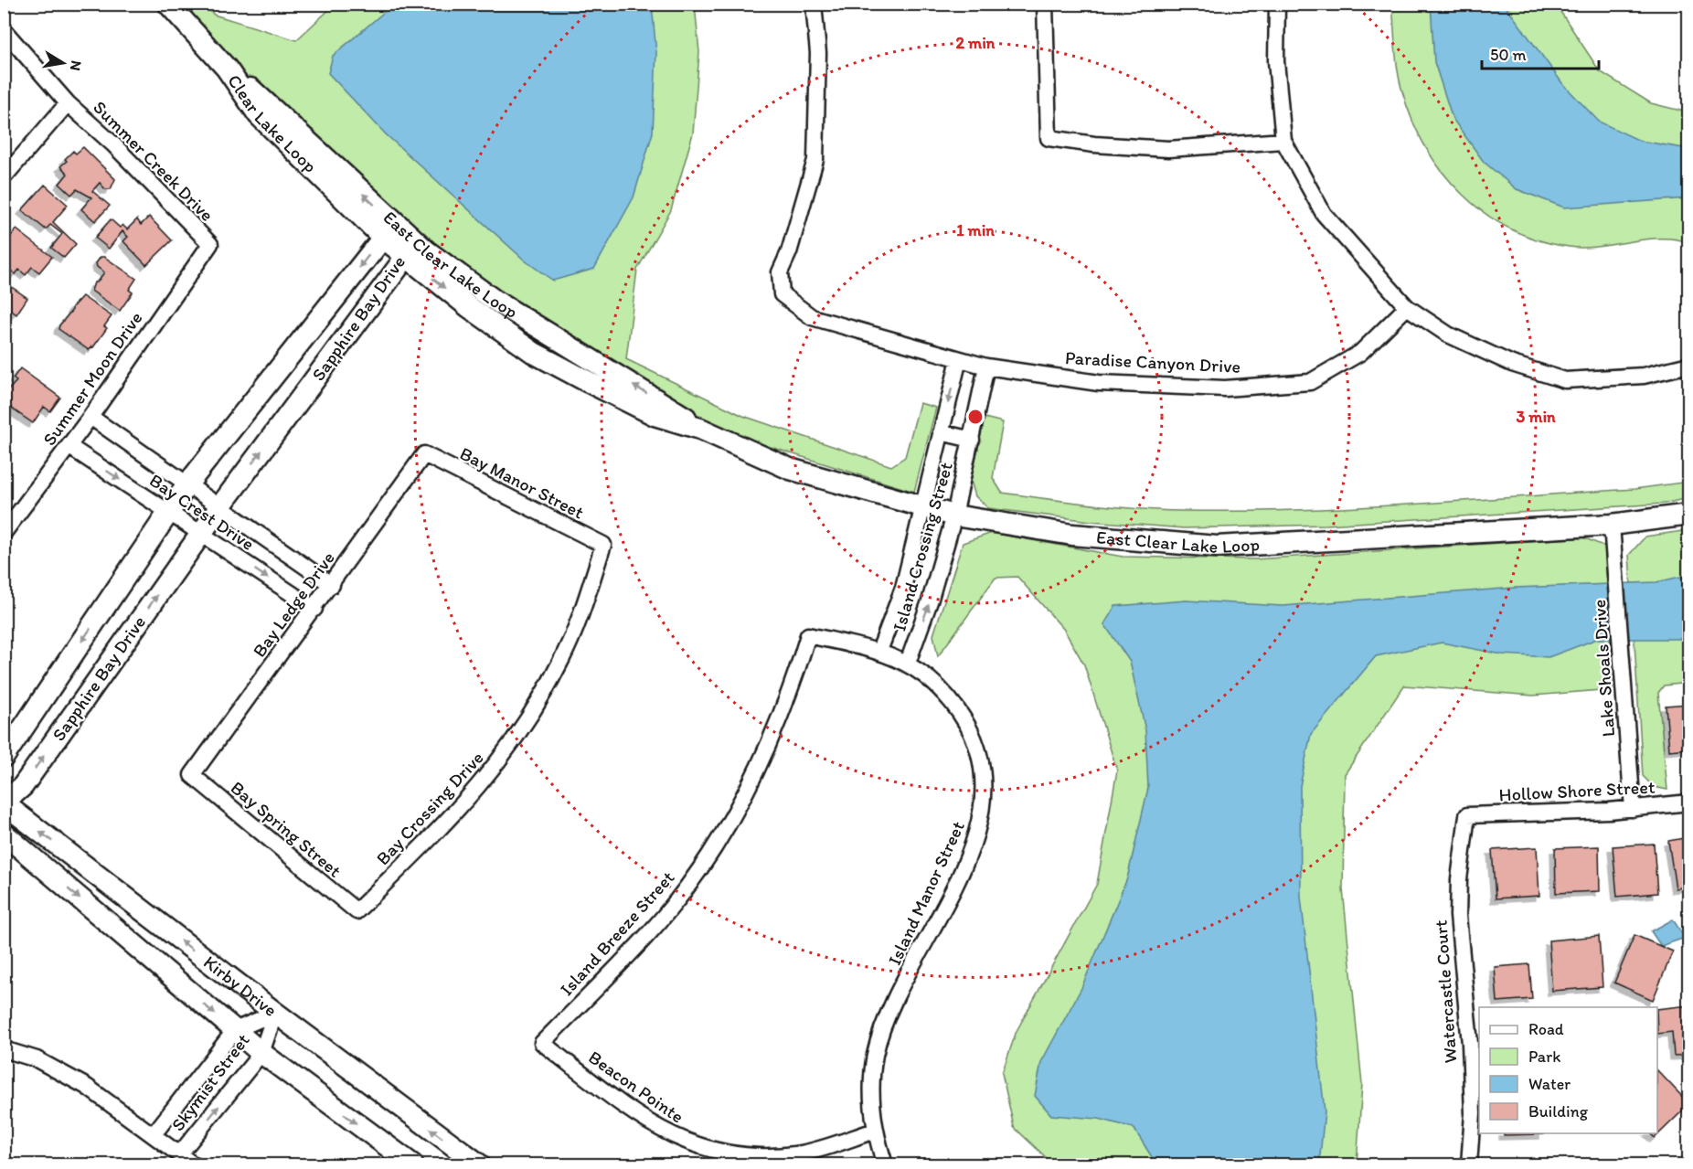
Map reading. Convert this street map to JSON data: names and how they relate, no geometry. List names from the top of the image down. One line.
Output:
{"streets":{"street":["Clear Lake Loop","Summer Creek Drive","East Clear Lake Loop","Sapphire Bay Drive","Paradise Canyon Drive","Summer Moon Drive","Bay Manor Street","Bay Crest Drive","Island Crossing Street","Bay Ledge Drive","Lake Shoals Drive","Hollow Shore Street","Bay Crossing Drive","Bay Spring Street","Island Manor Street","Island Breeze Street","Kirby Drive","Watercastle Court","Skymist Street","Beacon Pointe"]},"crossings":[["Clear Lake Loop","East Clear Lake Loop"],["Clear Lake Loop","Sapphire Bay Drive"],["Summer Creek Drive","Summer Moon Drive"],["East Clear Lake Loop","Sapphire Bay Drive"],["East Clear Lake Loop","Island Crossing Street"],["East Clear Lake Loop","Lake Shoals Drive"],["Sapphire Bay Drive","Bay Crest Drive"],["Sapphire Bay Drive","Kirby Drive"],["Paradise Canyon Drive","Island Crossing Street"],["Summer Moon Drive","Bay Crest Drive"],["Bay Manor Street","Bay Ledge Drive"],["Bay Manor Street","Bay Crossing Drive"],["Bay Crest Drive","Bay Ledge Drive"],["Island Crossing Street","Island Manor Street"],["Bay Ledge Drive","Bay Spring Street"],["Lake Shoals Drive","Hollow Shore Street"],["Hollow Shore Street","Watercastle Court"],["Bay Crossing Drive","Bay Spring Street"],["Island Manor Street","Island Breeze Street"],["Island Manor Street","Beacon Pointe"],["Island Breeze Street","Beacon Pointe"],["Kirby Drive","Skymist Street"]],"legend":["Road","Park","Water","Building"],"scale_bar":"50 m","north":"right","rings":["2 min","1 min","3 min"]}
